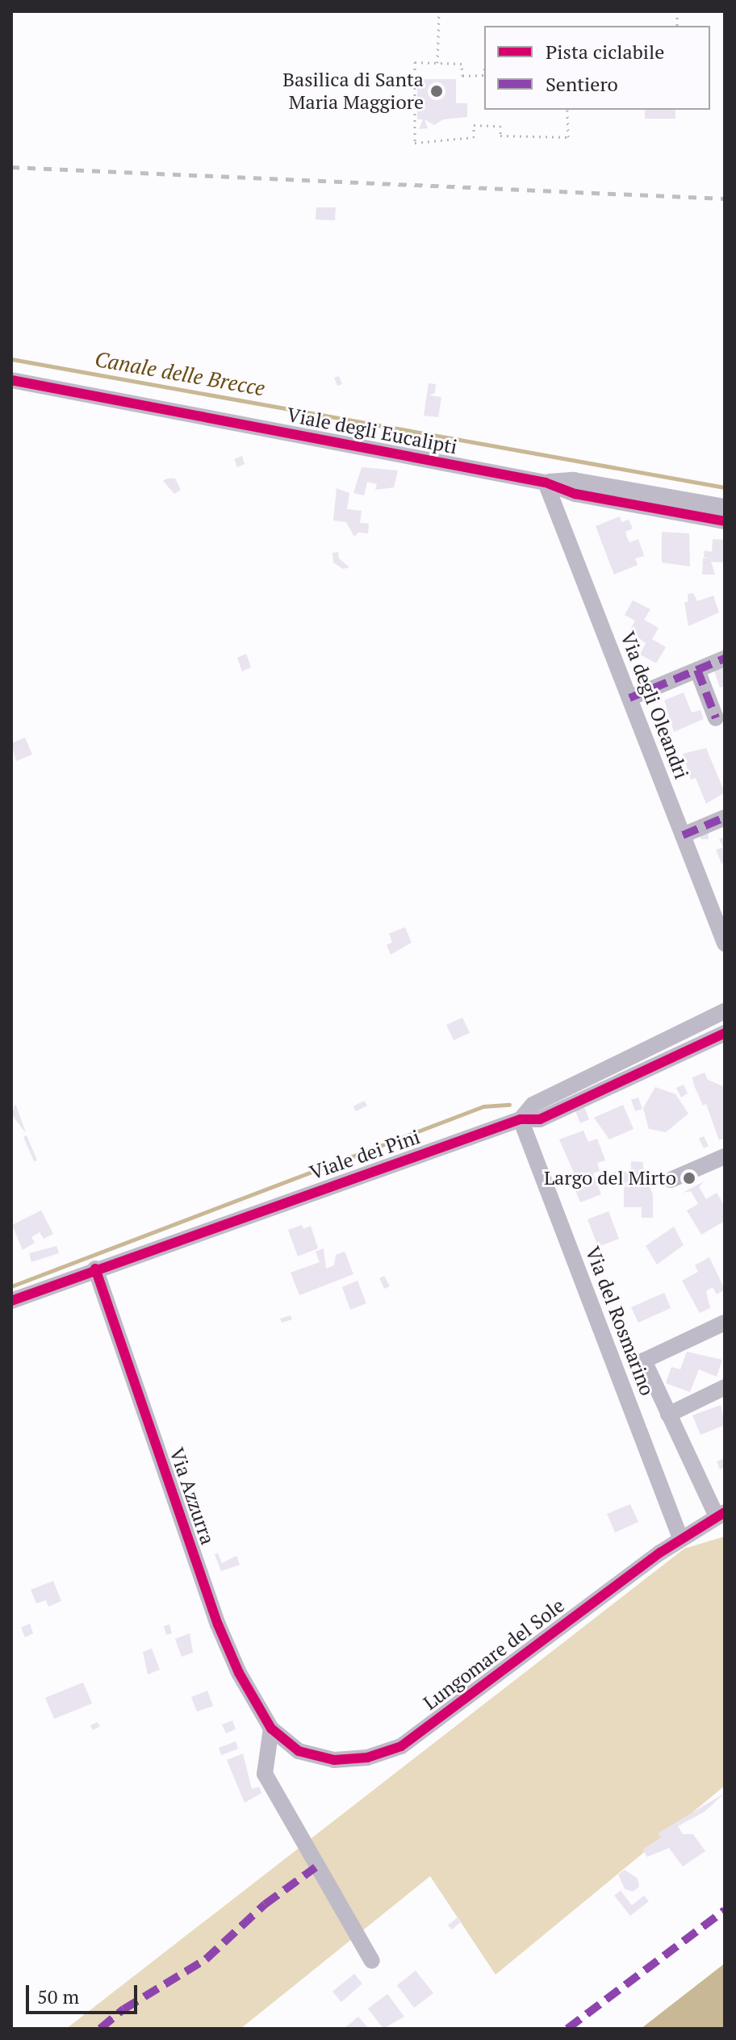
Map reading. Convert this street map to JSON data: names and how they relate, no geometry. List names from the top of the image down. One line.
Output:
{"streets":{"street":["Viale degli Eucalipti","Via degli Oleandri","Viale dei Pini","Via del Rosmarino","Via Azzurra","Lungomare del Sole"]},"crossings":[["Viale degli Eucalipti","Via degli Oleandri"],["Viale dei Pini","Via del Rosmarino"],["Viale dei Pini","Via Azzurra"],["Via del Rosmarino","Lungomare del Sole"],["Via Azzurra","Lungomare del Sole"]],"water":["Canale delle Brecce"],"places":["Basilica di Santa Maria Maggiore","Largo del Mirto"],"legend":["Pista ciclabile","Sentiero"],"scale_bar":"50 m"}
